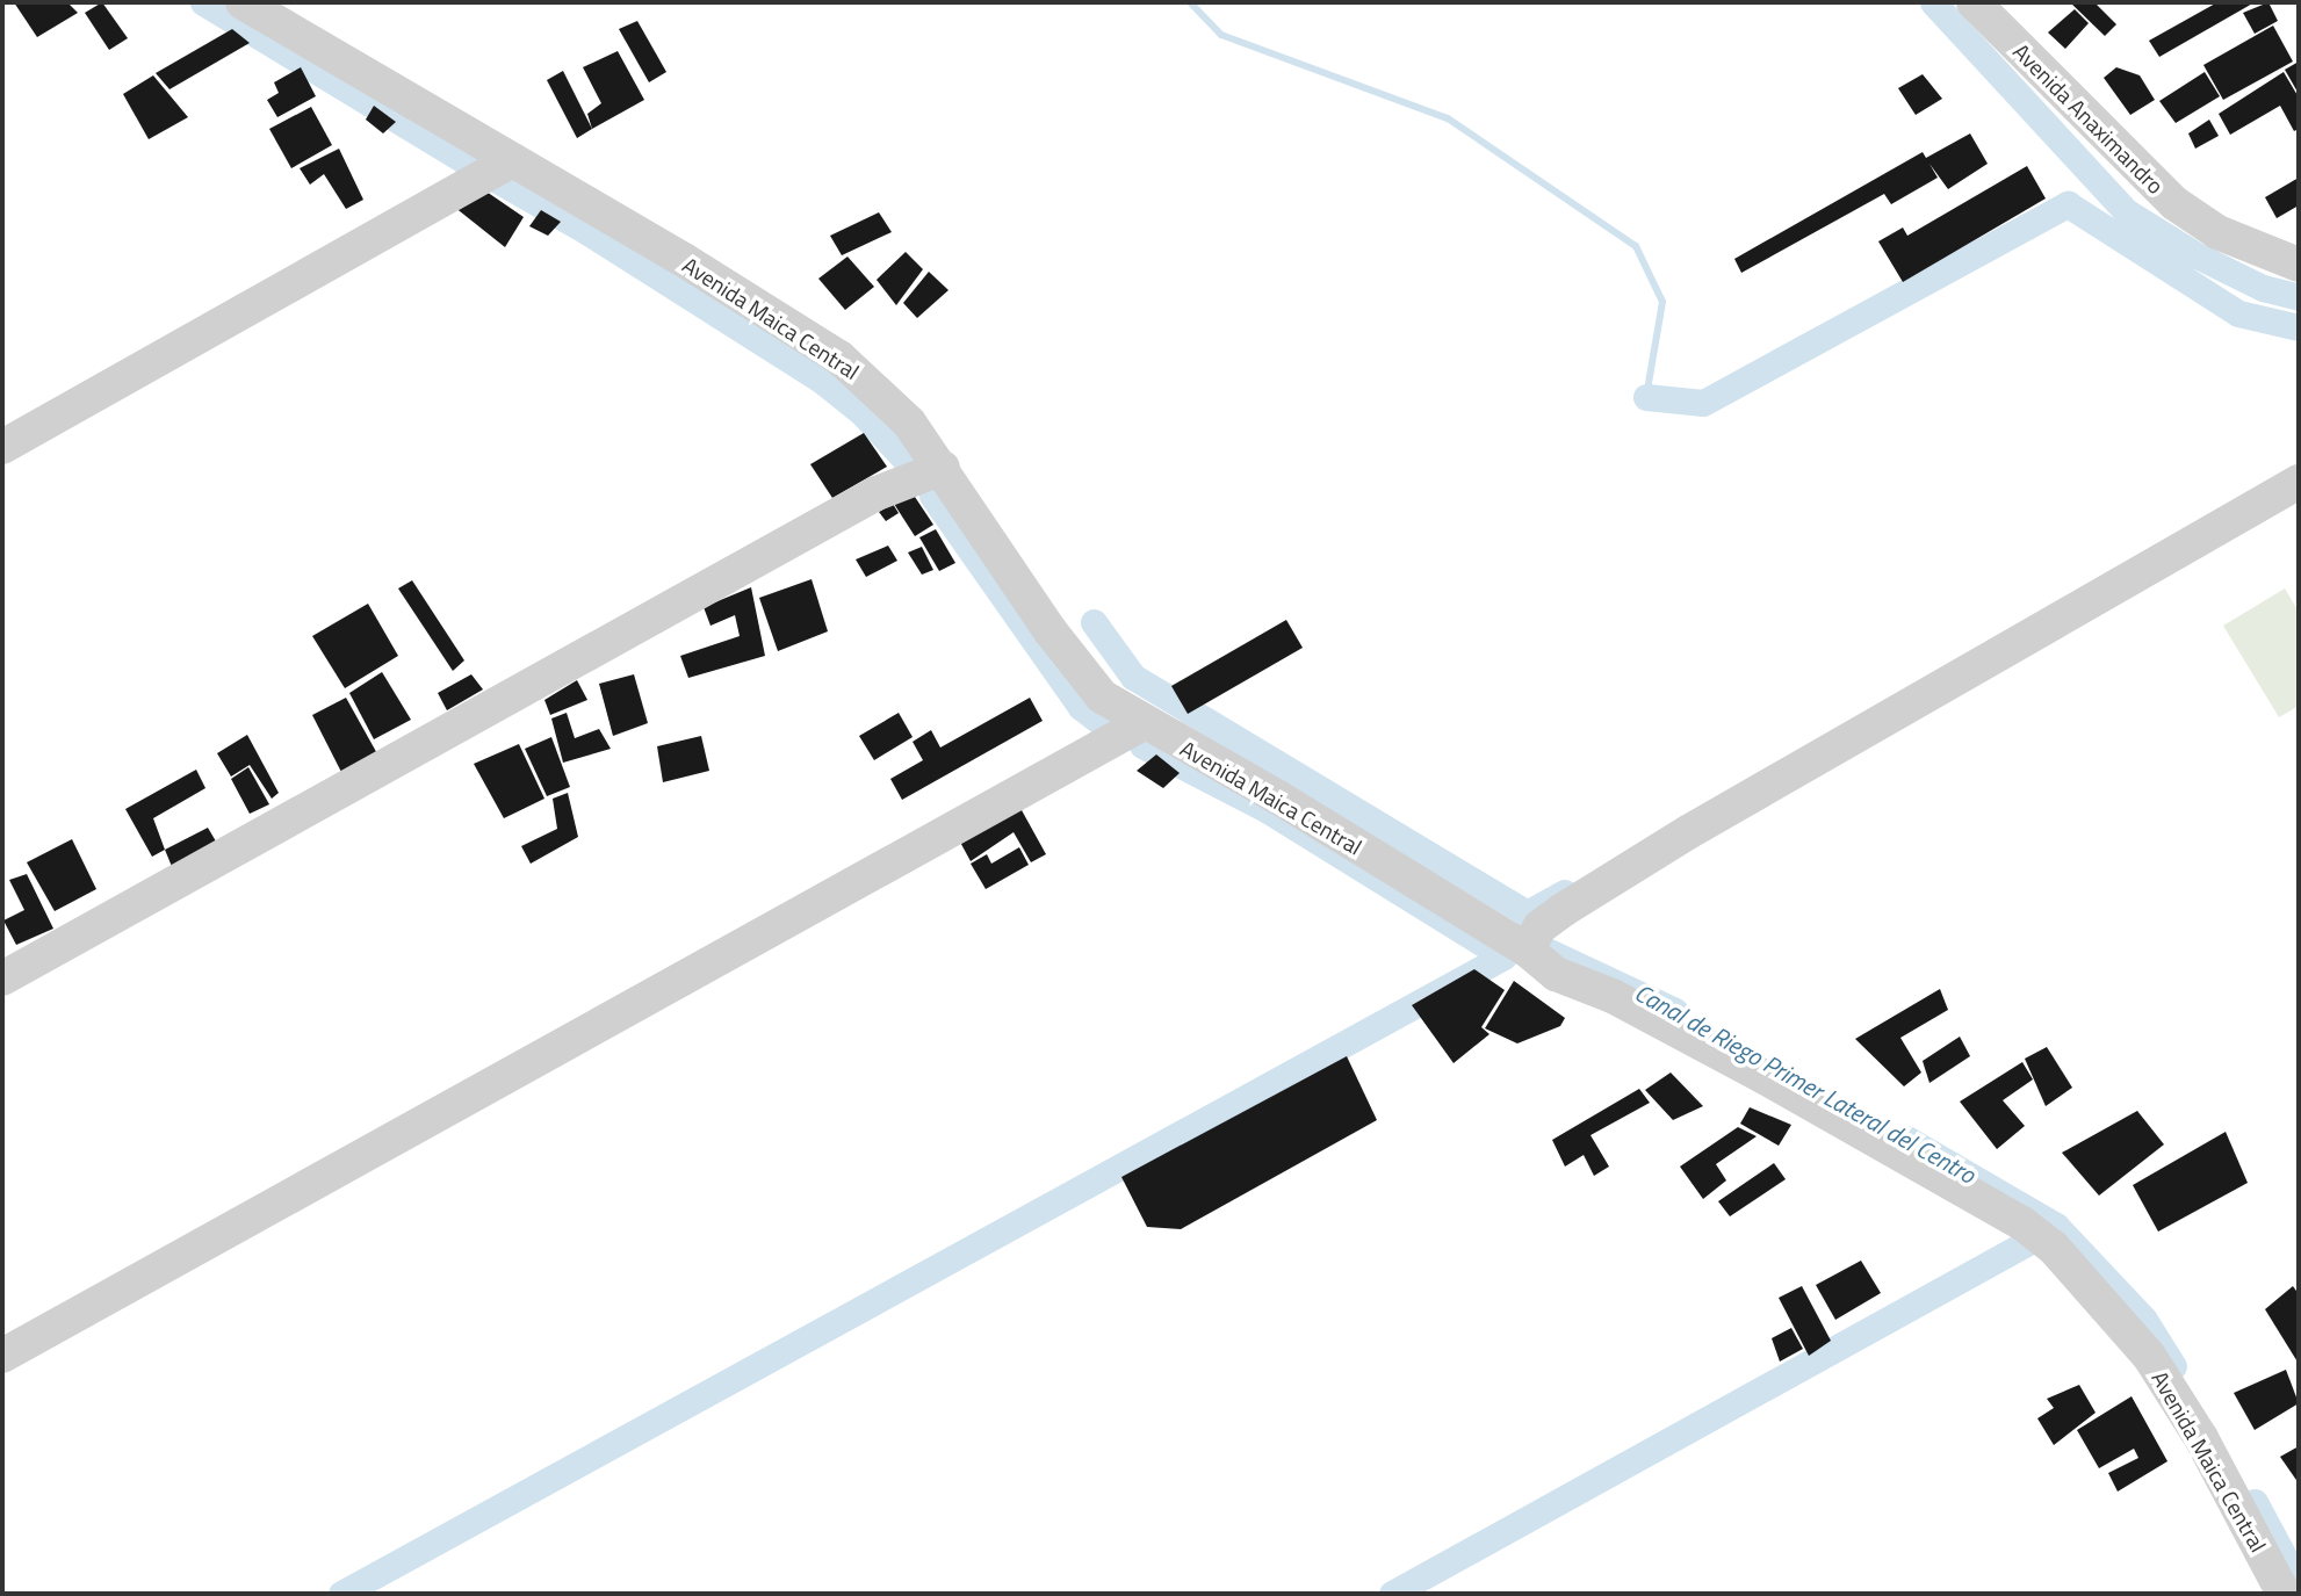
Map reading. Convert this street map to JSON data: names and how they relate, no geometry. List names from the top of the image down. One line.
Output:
{"streets":{"street":["Avenida Anaximandro","Avenida Maica Central"]},"water":["Canal de Riego Primer Lateral del Centro"]}
